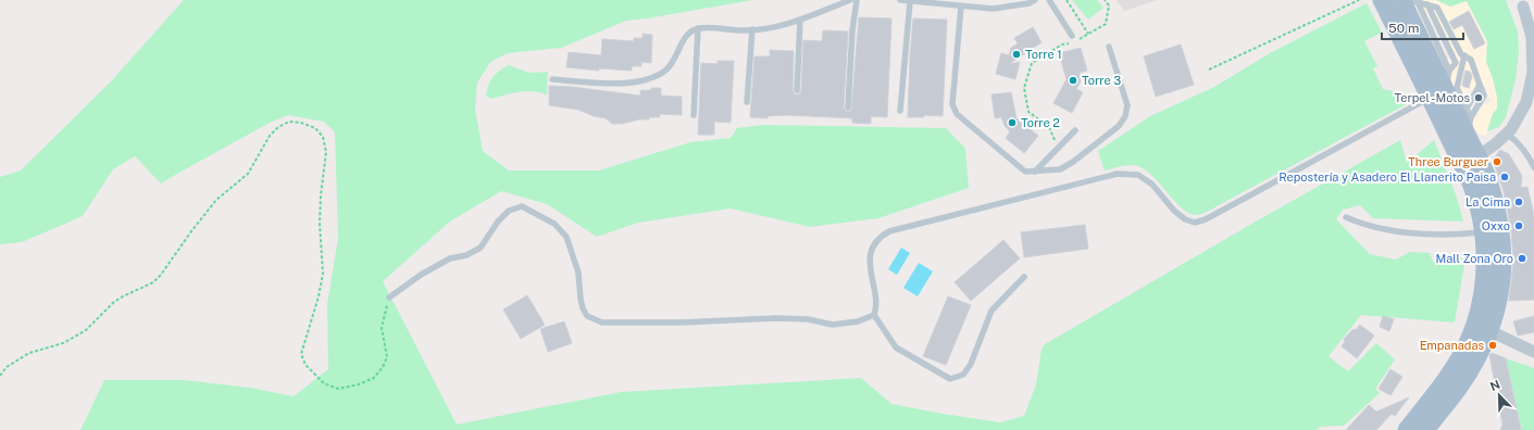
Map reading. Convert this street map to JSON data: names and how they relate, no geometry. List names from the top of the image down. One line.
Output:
{"places":["Torre 1","Torre 3","Terpel -Motos","Torre 2","Three Burguer","Repostería y Asadero El Llanerito Paisa","La Cima","Oxxo","Mall Zona Oro","Empanadas"],"scale_bar":"50 m","north":"top left"}
